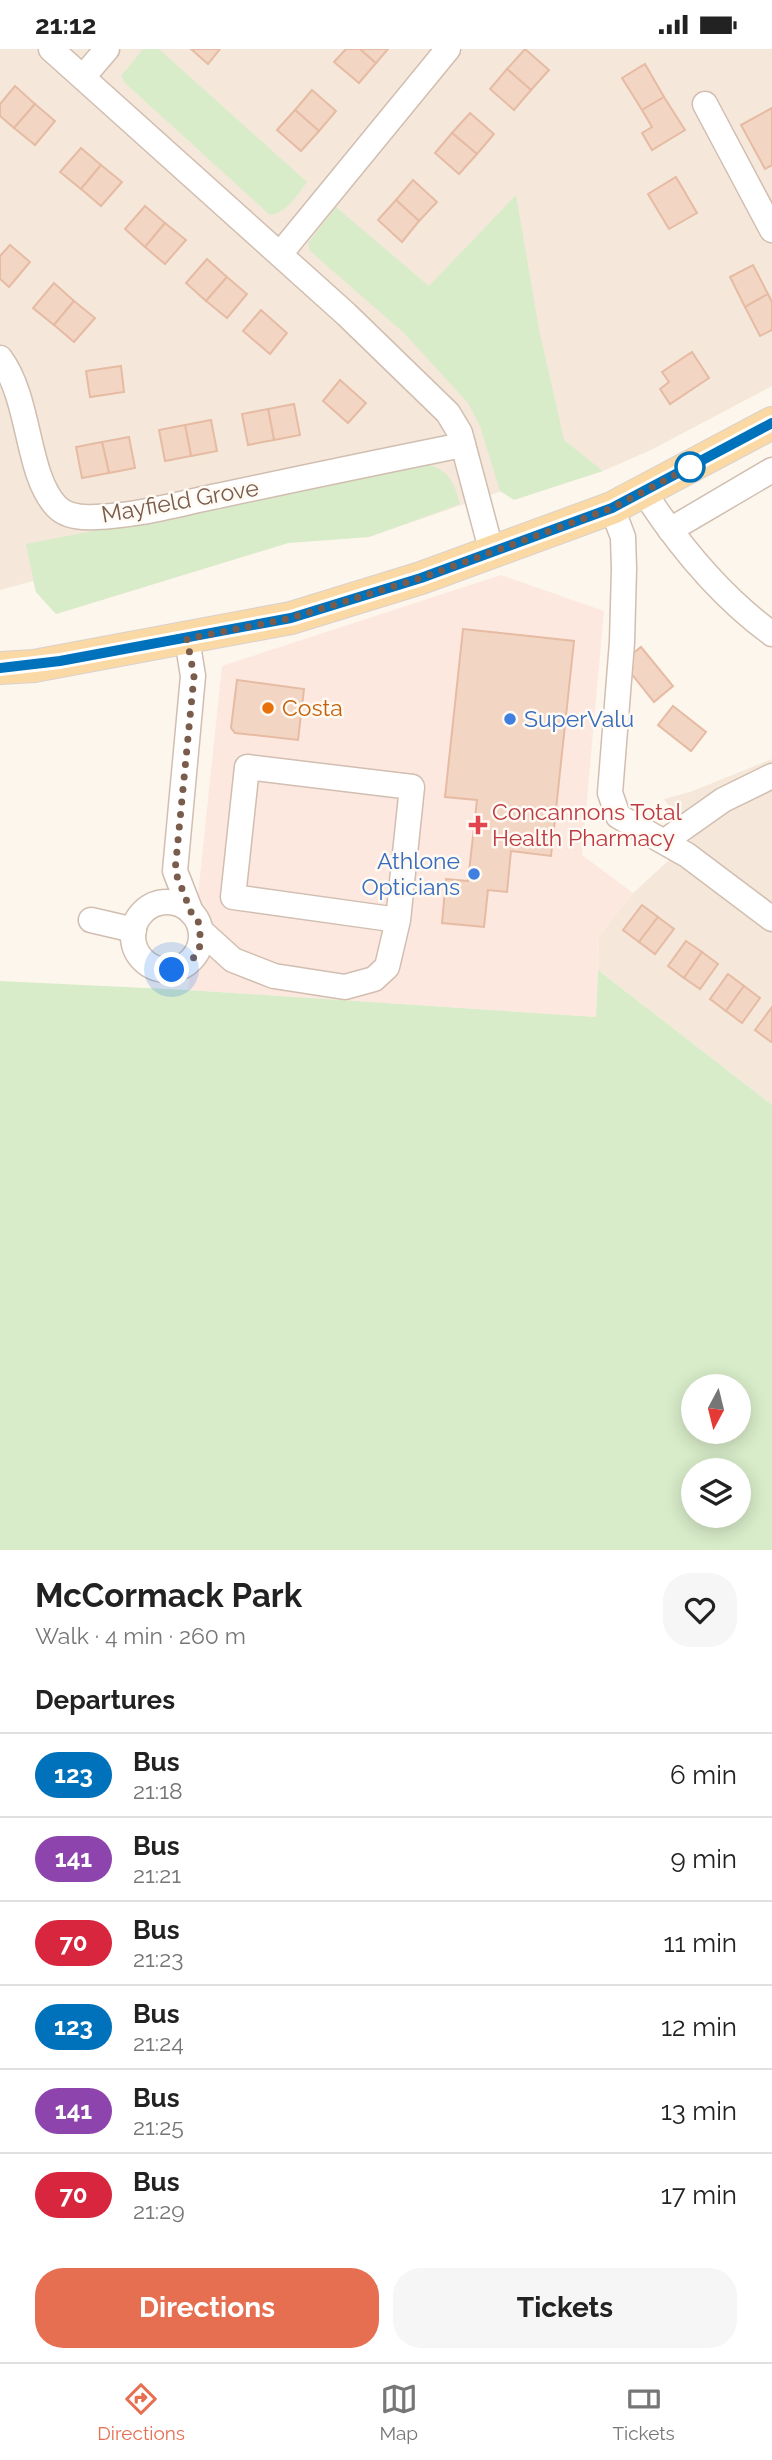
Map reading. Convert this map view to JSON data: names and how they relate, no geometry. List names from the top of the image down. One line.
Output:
{"streets":{"street":["Mayfield Grove"]},"places":{"other":["Costa","SuperValu","Athlone Opticians"],"health":["Concannons Total Health Pharmacy"]},"lines":["bus line 123"],"north":"bottom","page":{"status":"21:12","heading":[["McCormack Park","Walk · 4 min · 260 m"],"Departures"],"list":[{"mark":"123","name":"Bus","note":"21:18","value":"6 min"},{"mark":"141","name":"Bus","note":"21:21","value":"9 min"},{"mark":"70","name":"Bus","note":"21:23","value":"11 min"},{"mark":"123","name":"Bus","note":"21:24","value":"12 min"},{"mark":"141","name":"Bus","note":"21:25","value":"13 min"},{"mark":"70","name":"Bus","note":"21:29","value":"17 min"}],"buttons":["Directions","Tickets"],"tabs":["Directions","Map","Tickets"]}}
